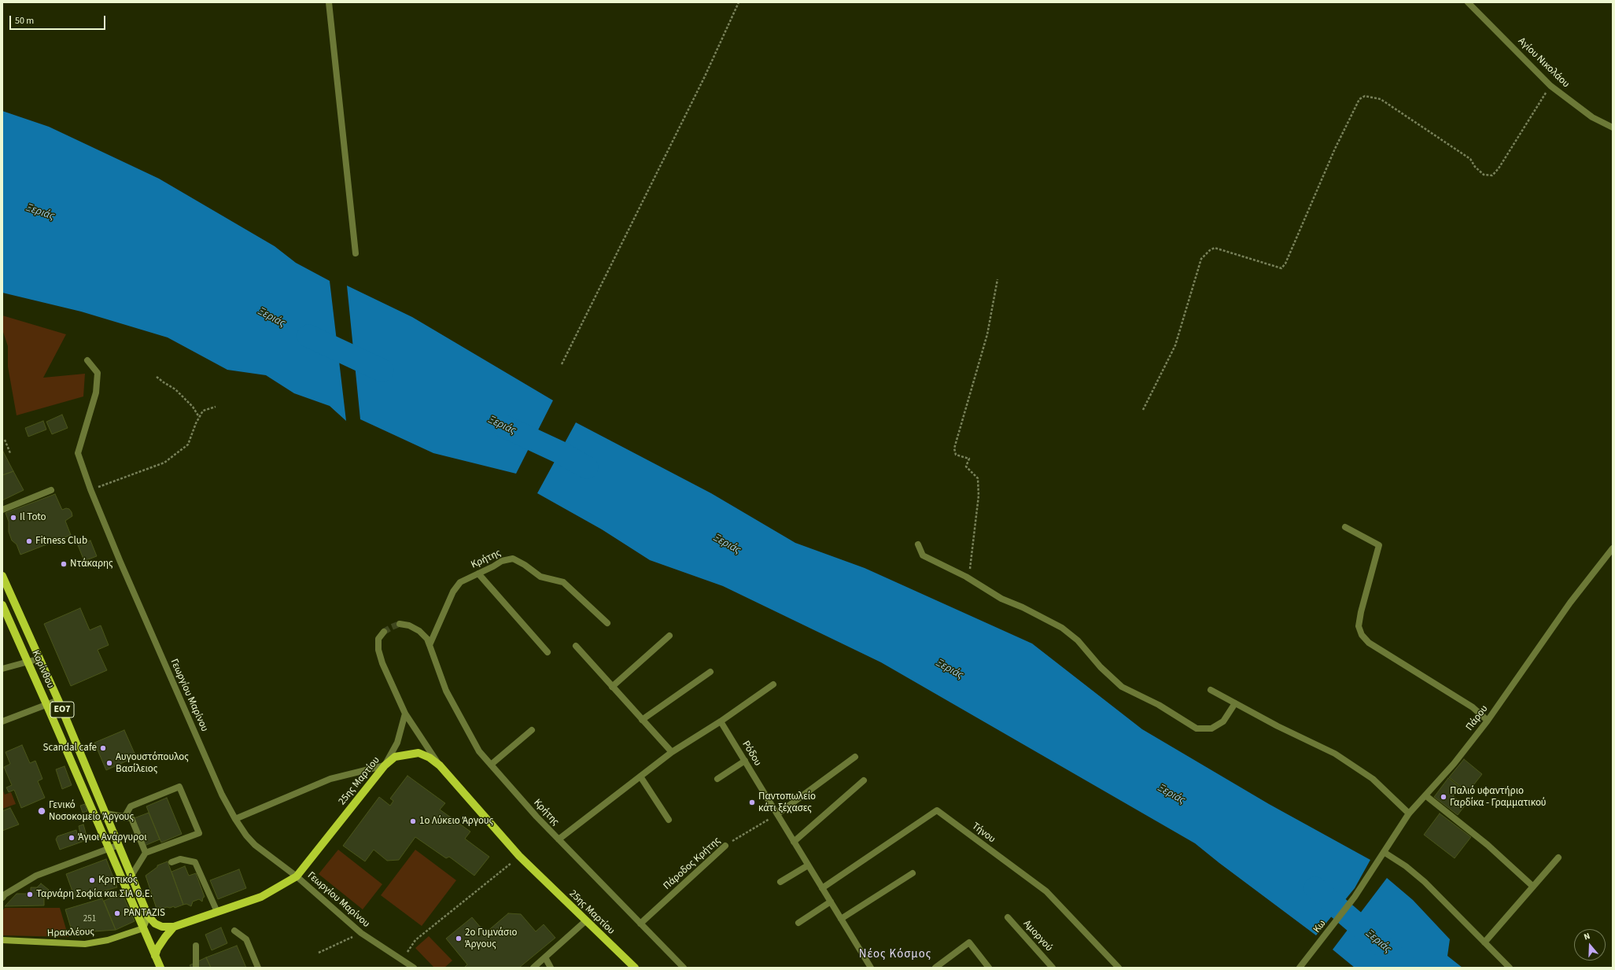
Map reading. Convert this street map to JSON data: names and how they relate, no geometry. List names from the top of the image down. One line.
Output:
{"streets":{"main road":["Κορίνθου","ΕΟ7","25ης Μαρτίου","Ηρακλέους"],"street":["Αγίου Νικολάου","Κρήτης","Γεωργίου Μαρίνου","Πάρου","Ρόδου","Τήνου","Πάροδος Κρήτης","Κω","Αμοργού"]},"crossings":[["Κρήτης","Πάροδος Κρήτης"],["Κορίνθου","25ης Μαρτίου"],["Κορίνθου","Ηρακλέους"],["Γεωργίου Μαρίνου","25ης Μαρτίου"],["Πάρου","Κω"],["Ρόδου","Τήνου"],["Ρόδου","Πάροδος Κρήτης"]],"districts":["Νέος Κόσμος"],"water":["Ξεριάς"],"places":["Il Toto","Fitness Club","Ντάκαρης","Scandal cafe","Αυγουστόπουλος Βασίλειος","Παλιό υφαντήριο Γαρδίκα - Γραμματικού","Παντοπωλείο κάτι ξέχασες","Γενικό Νοσοκομείο Άργους","1ο Λύκειο Άργους","Άγιοι Ανάργυροι","Κρητικός","Ταρνάρη Σοφία και ΣΙΑ Ο.Ε.","PANTAZIS","2ο Γυμνάσιο Άργους"],"house_numbers":["251"],"scale_bar":"50 m","north":"top"}
